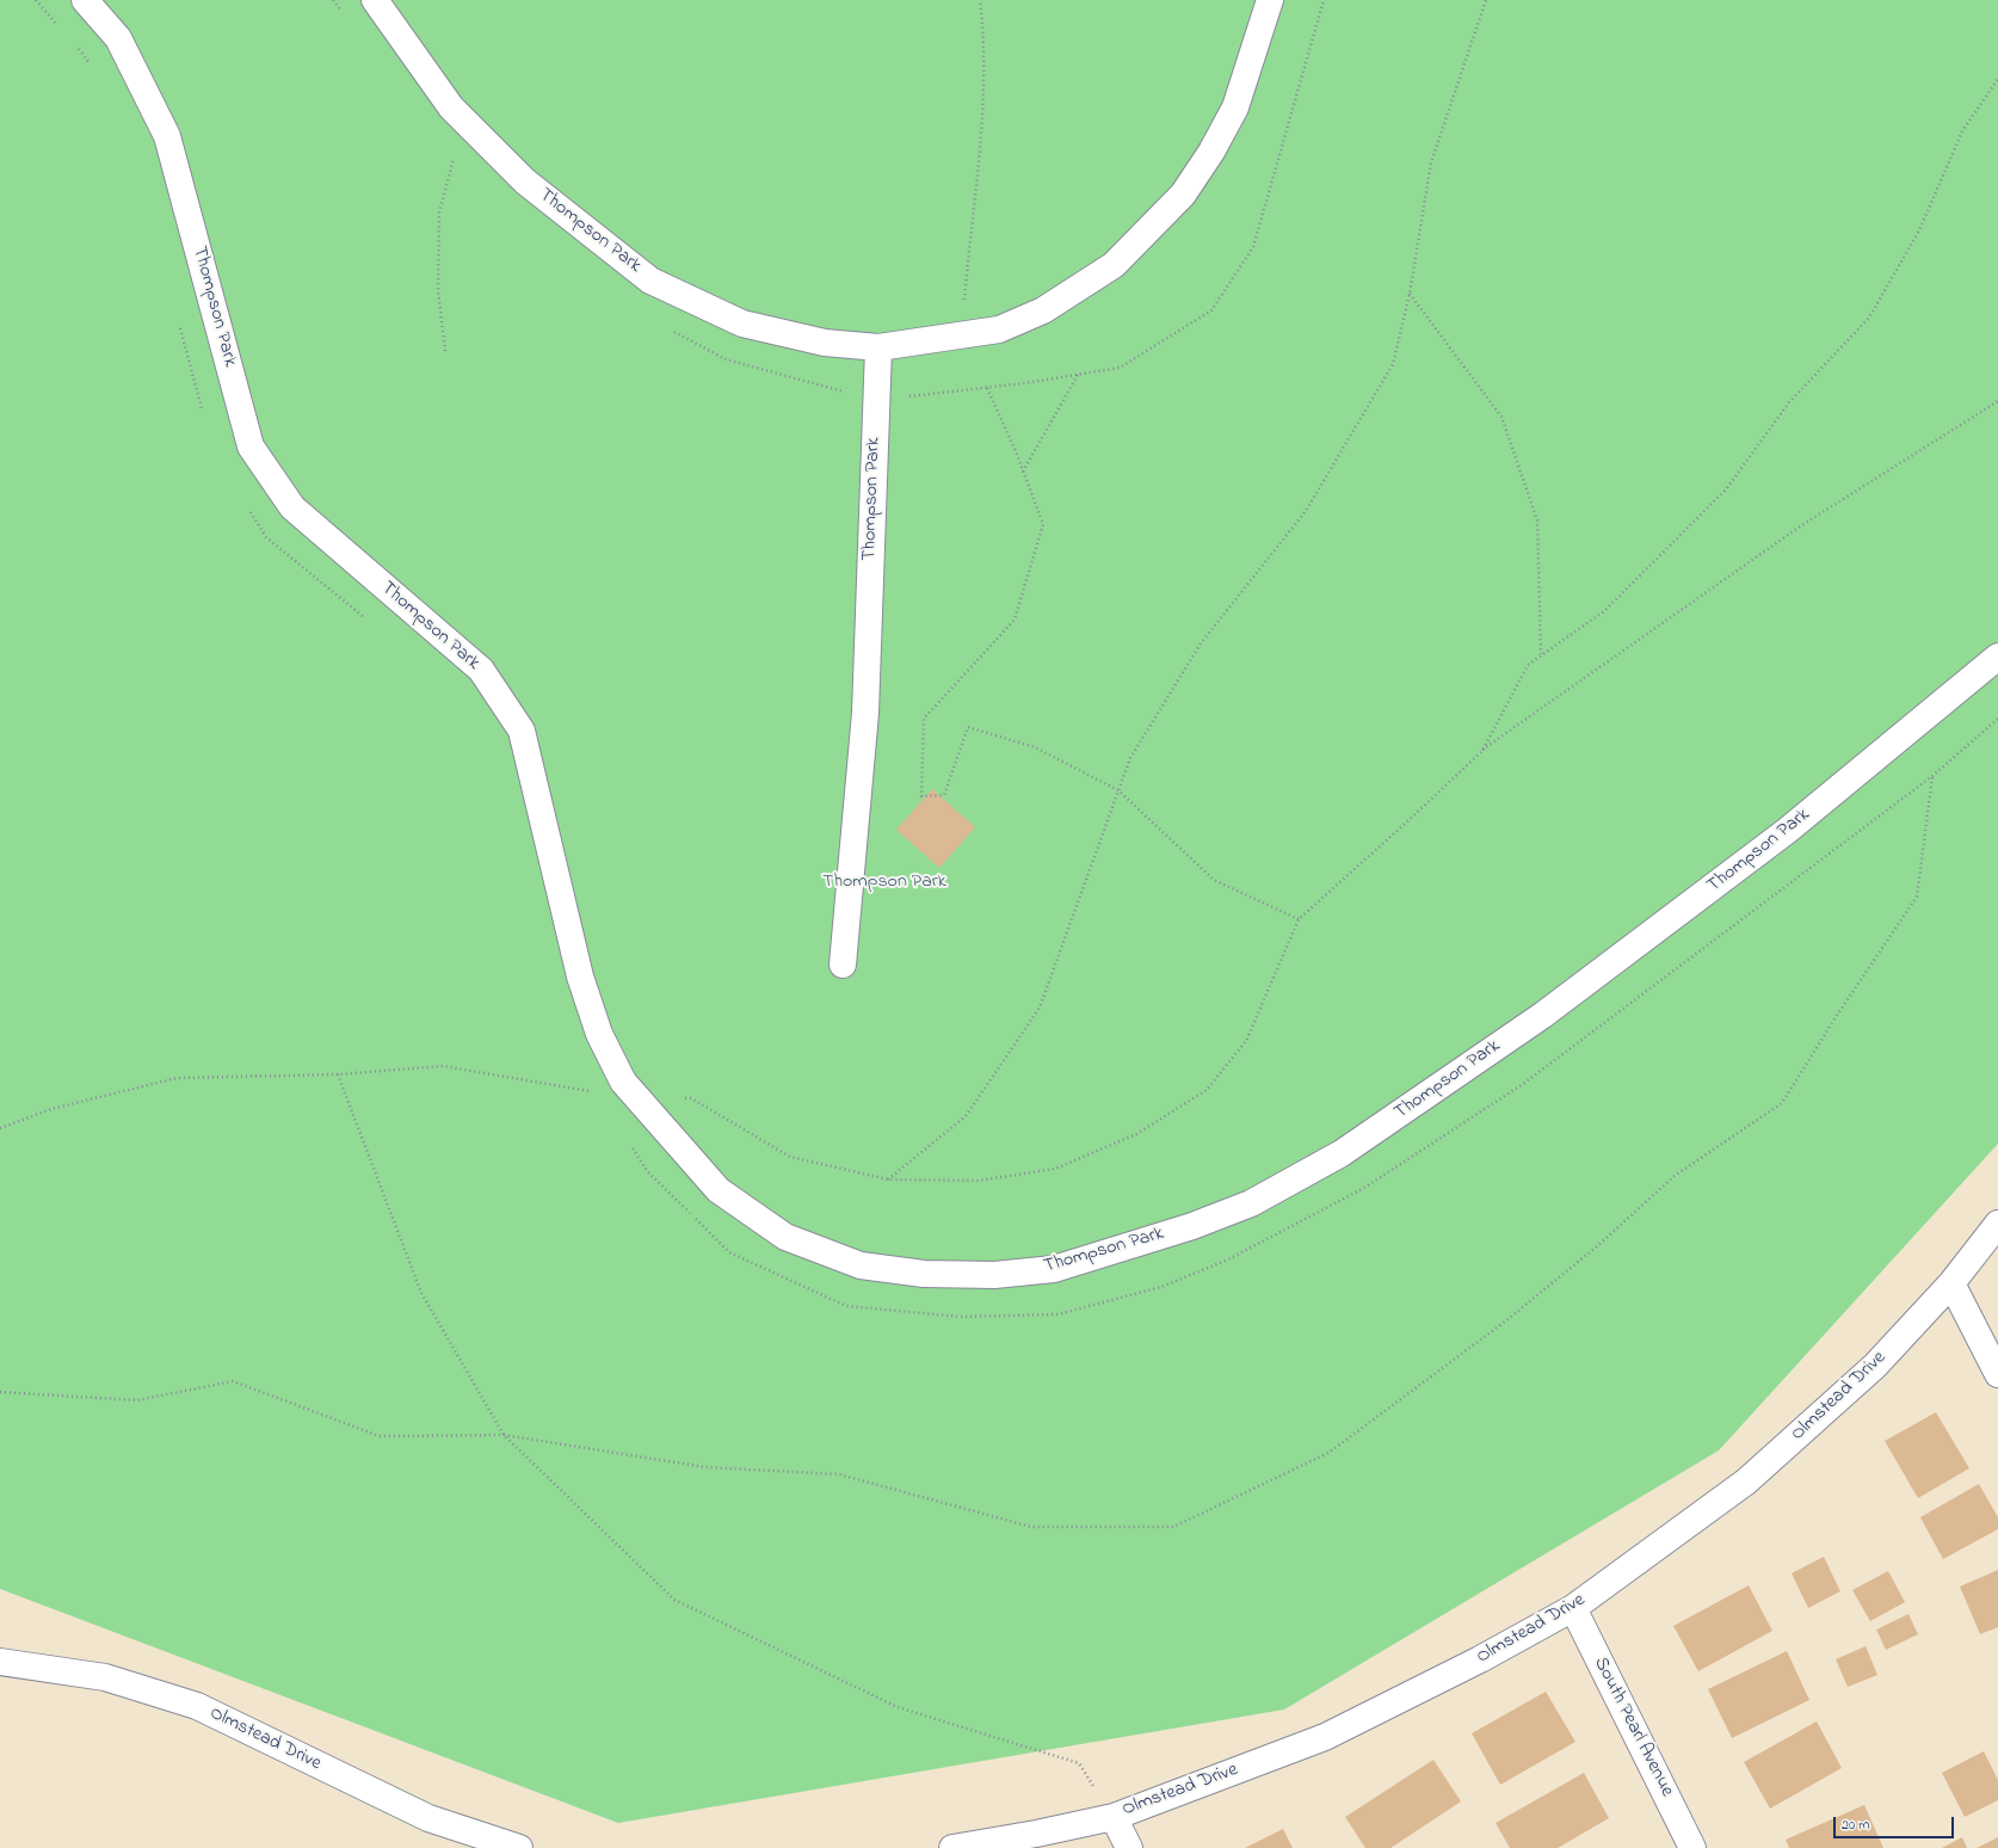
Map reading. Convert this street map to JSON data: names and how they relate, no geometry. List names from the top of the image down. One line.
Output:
{"streets":{"street":["Thompson Park","Olmstead Drive","South Pearl Avenue"]},"crossings":[["Olmstead Drive","South Pearl Avenue"]],"parks":["Thompson Park"],"scale_bar":"20 m"}
